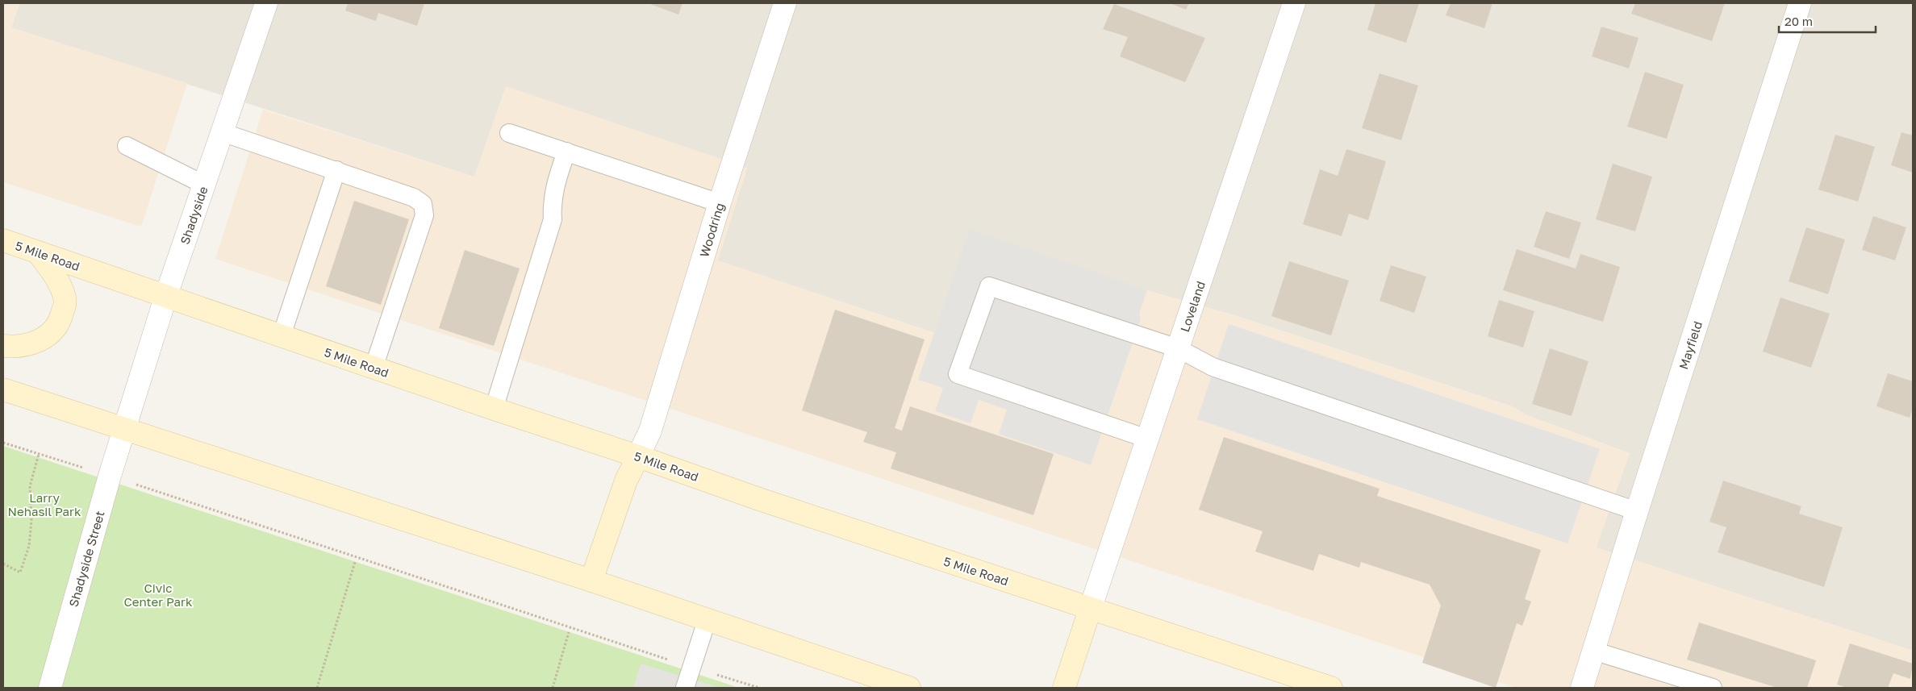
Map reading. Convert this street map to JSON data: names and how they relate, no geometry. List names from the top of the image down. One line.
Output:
{"streets":{"main road":["5 Mile Road"],"street":["Shadyside","Woodring","Loveland","Mayfield","Shadyside Street"]},"crossings":[["Shadyside","5 Mile Road"],["Shadyside","Shadyside Street"],["Woodring","5 Mile Road"],["5 Mile Road","Loveland"]],"parks":["Larry Nehasil Park","Civic Center Park"],"scale_bar":"20 m"}
